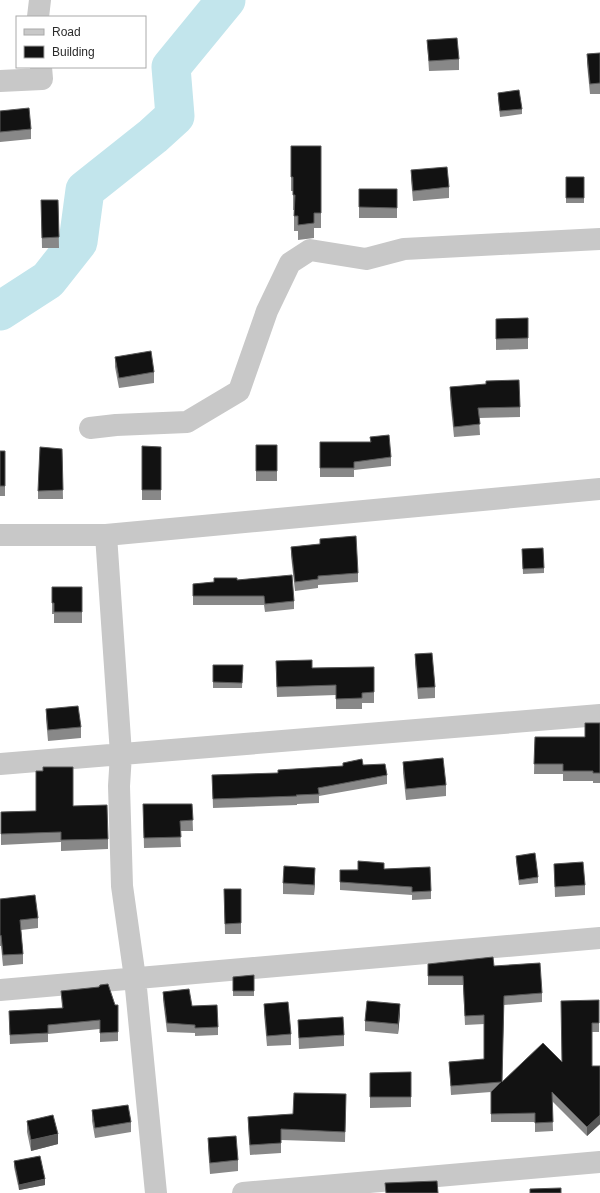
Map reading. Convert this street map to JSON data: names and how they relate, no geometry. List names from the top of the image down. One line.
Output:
{"legend":["Road","Building"]}
